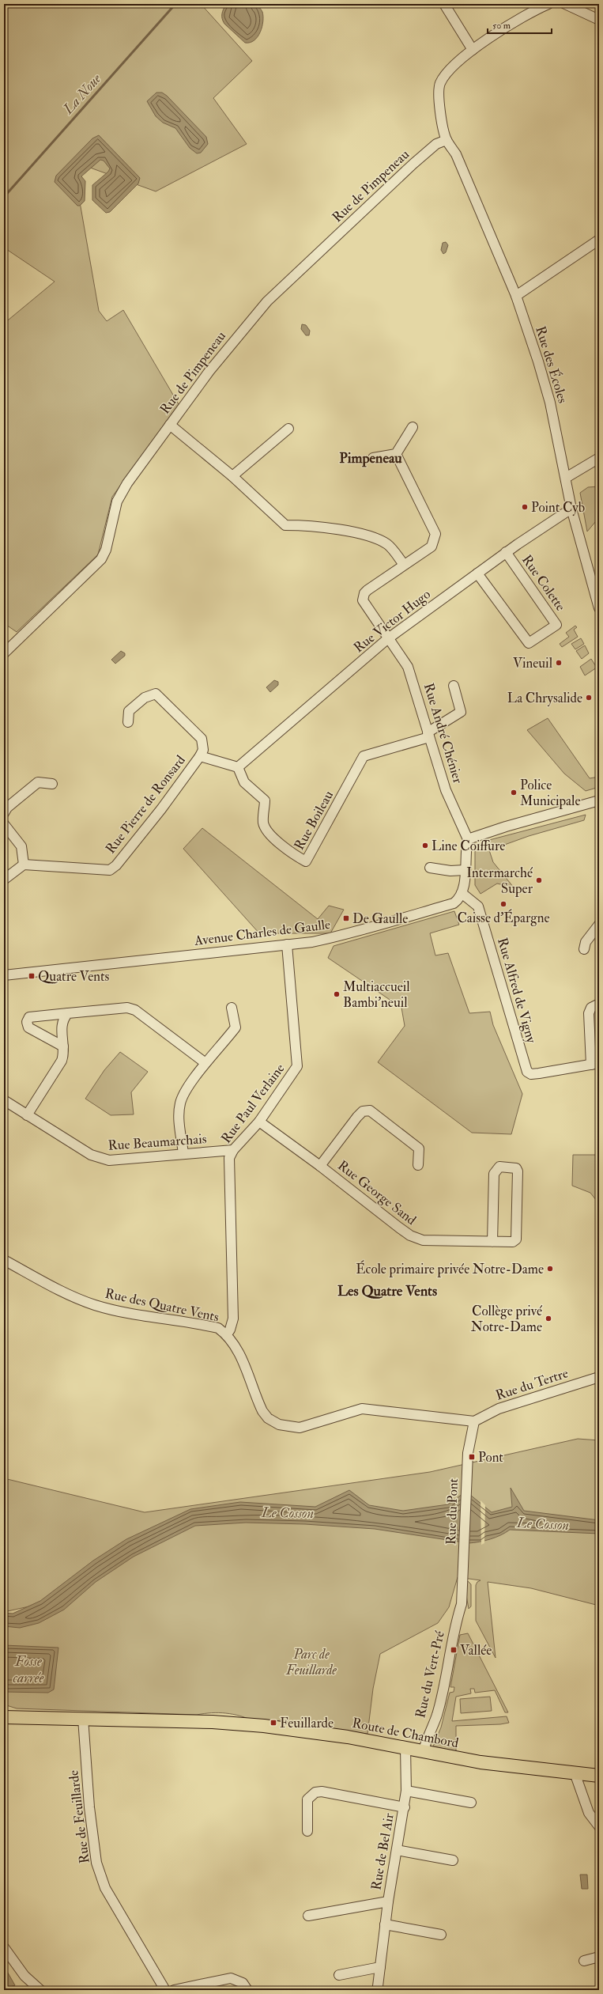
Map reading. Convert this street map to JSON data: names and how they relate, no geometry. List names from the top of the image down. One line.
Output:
{"streets":{"main road":["Route de Chambord"],"street":["Rue de Pimpeneau","Rue des Écoles","Rue Colette","Rue Victor Hugo","Rue André Chénier","Rue Pierre de Ronsard","Rue Boileau","Avenue Charles de Gaulle","Rue Alfred de Vigny","Rue Paul Verlaine","Rue Beaumarchais","Rue George Sand","Rue des Quatre Vents","Rue du Tertre","Rue du Pont","Rue du Vert-Pré","Rue de Feuillarde","Rue de Bel Air"]},"crossings":[["Rue de Pimpeneau","Rue des Écoles"],["Rue des Écoles","Rue Victor Hugo"],["Rue Colette","Rue Victor Hugo"],["Rue Victor Hugo","Rue André Chénier"],["Rue Victor Hugo","Rue Boileau"],["Rue André Chénier","Rue Boileau"],["Avenue Charles de Gaulle","Rue Alfred de Vigny"],["Avenue Charles de Gaulle","Rue Paul Verlaine"],["Rue Paul Verlaine","Rue Beaumarchais"],["Rue Paul Verlaine","Rue George Sand"],["Rue Paul Verlaine","Rue des Quatre Vents"],["Rue des Quatre Vents","Rue du Tertre"],["Rue des Quatre Vents","Rue du Pont"],["Rue du Tertre","Rue du Pont"],["Rue du Pont","Rue du Vert-Pré"],["Rue du Vert-Pré","Route de Chambord"],["Route de Chambord","Rue de Feuillarde"],["Route de Chambord","Rue de Bel Air"]],"districts":["Pimpeneau","Les Quatre Vents"],"water":["La Noue","Le Cosson","Fosse carrée"],"parks":["Parc de Feuillarde"],"places":{"other":["Point Cyb","Vineuil","La Chrysalide","Police Municipale","Line Coiffure","Intermarché Super","Caisse d'Épargne","Multiaccueil Bambi'neuil","École primaire privée Notre-Dame","Collège privé Notre-Dame"],"transit":["De Gaulle","Quatre Vents","Pont","Vallée","Feuillarde"]},"scale_bar":"50 m"}
